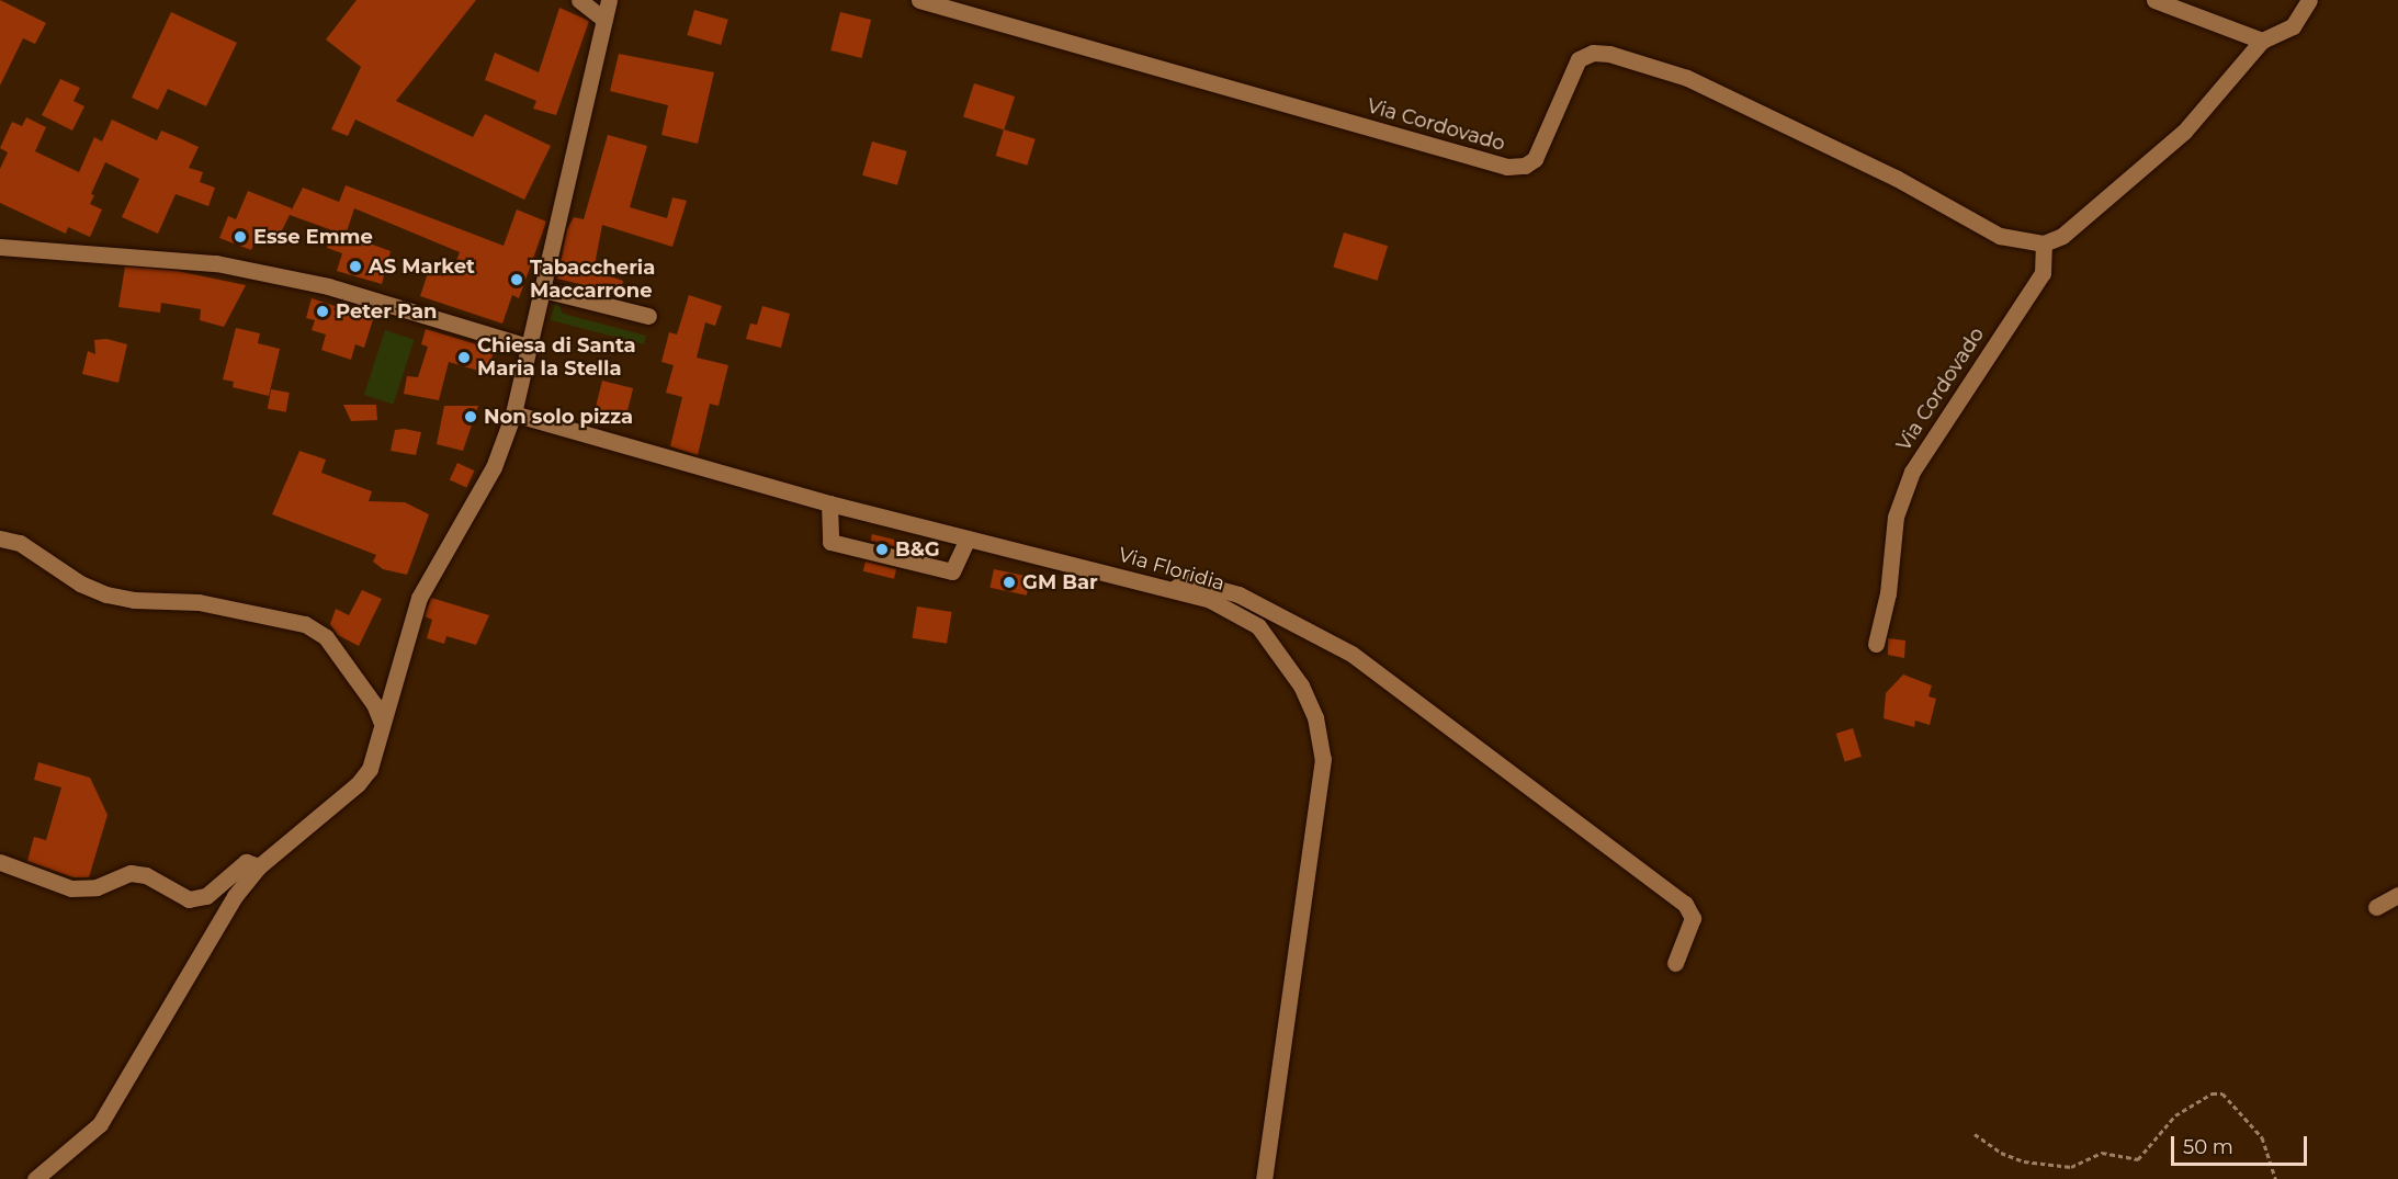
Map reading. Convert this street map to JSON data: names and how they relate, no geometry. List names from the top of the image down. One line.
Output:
{"streets":{"street":["Via Cordovado","Via Floridia"]},"places":["Esse Emme","AS Market","Tabaccheria Maccarrone","Peter Pan","Chiesa di Santa Maria la Stella","Non solo pizza","B&G","GM Bar"],"scale_bar":"50 m"}
